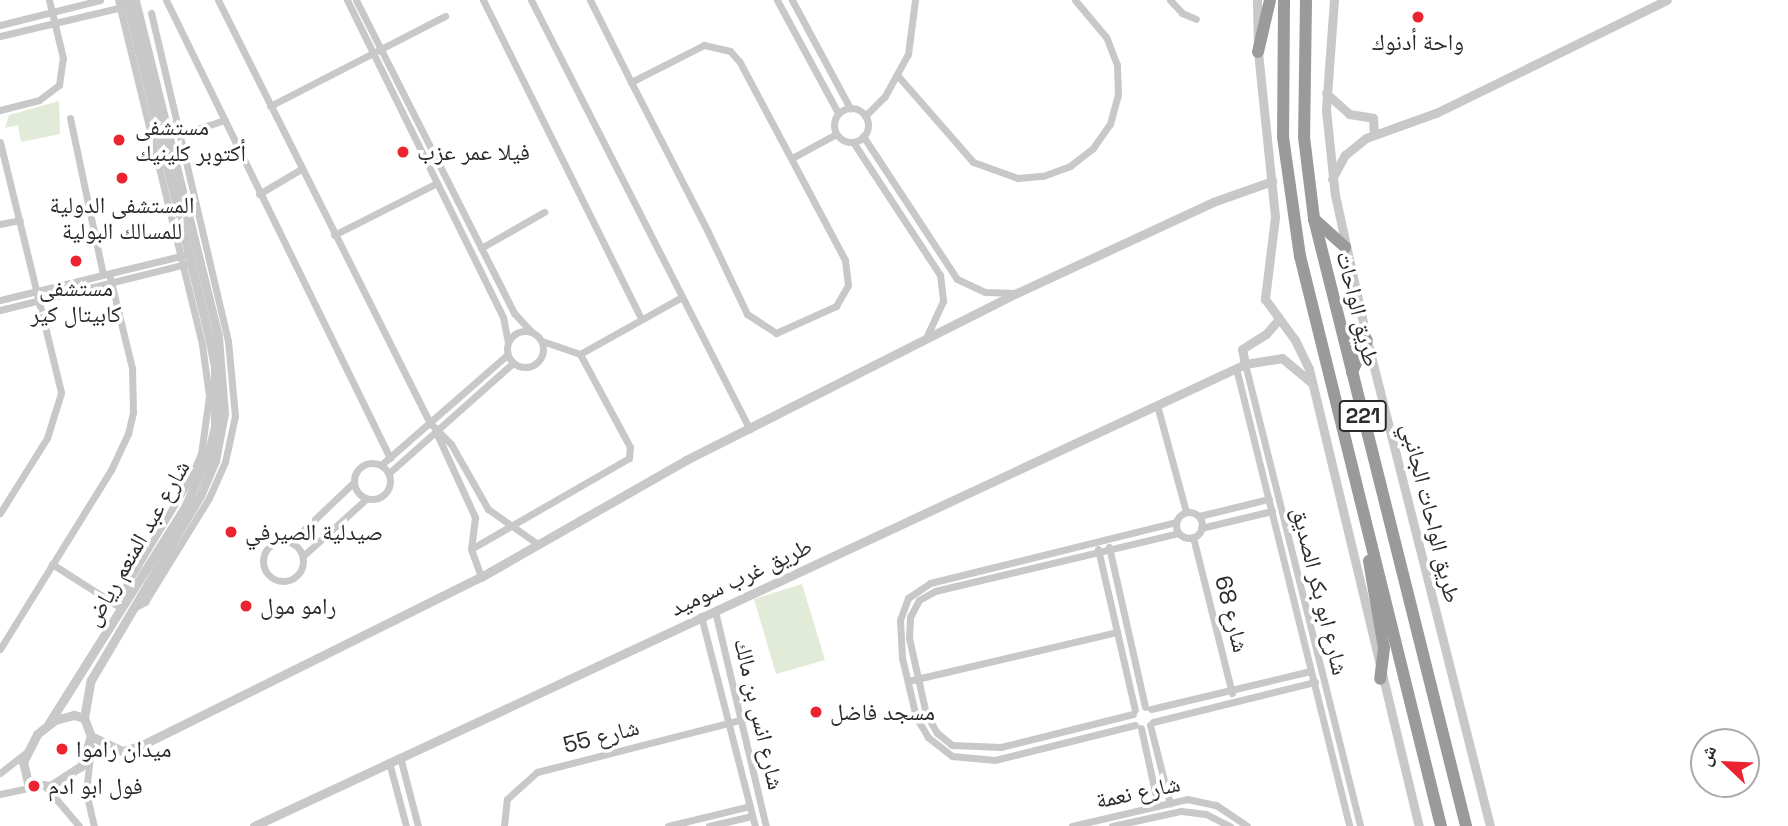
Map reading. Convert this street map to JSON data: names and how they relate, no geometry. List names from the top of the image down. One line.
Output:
{"streets":{"highway":["طريق الواحات","221"],"street":["طريق الواحات الجانبي","شارع عبد المنعم رياض","طريق غرب سوميد","شارع ابو بكر الصديق","شارع 68","شارع انس بن مالك","شارع 55","شارع نعمة"]},"crossings":[["طريق غرب سوميد","شارع ابو بكر الصديق"],["طريق غرب سوميد","شارع انس بن مالك"],["شارع انس بن مالك","شارع 55"]],"places":["واحة أدنوك","مستشفى أكتوبر كلينيك","فيلا عمر عزب","المستشفى الدولية للمسالك البولية","مستشفى كابيتال كير","صيدلية الصيرفي","رامو مول","مسجد فاضل","ميدان راموا","فول ابو ادم"],"north":"top left"}
